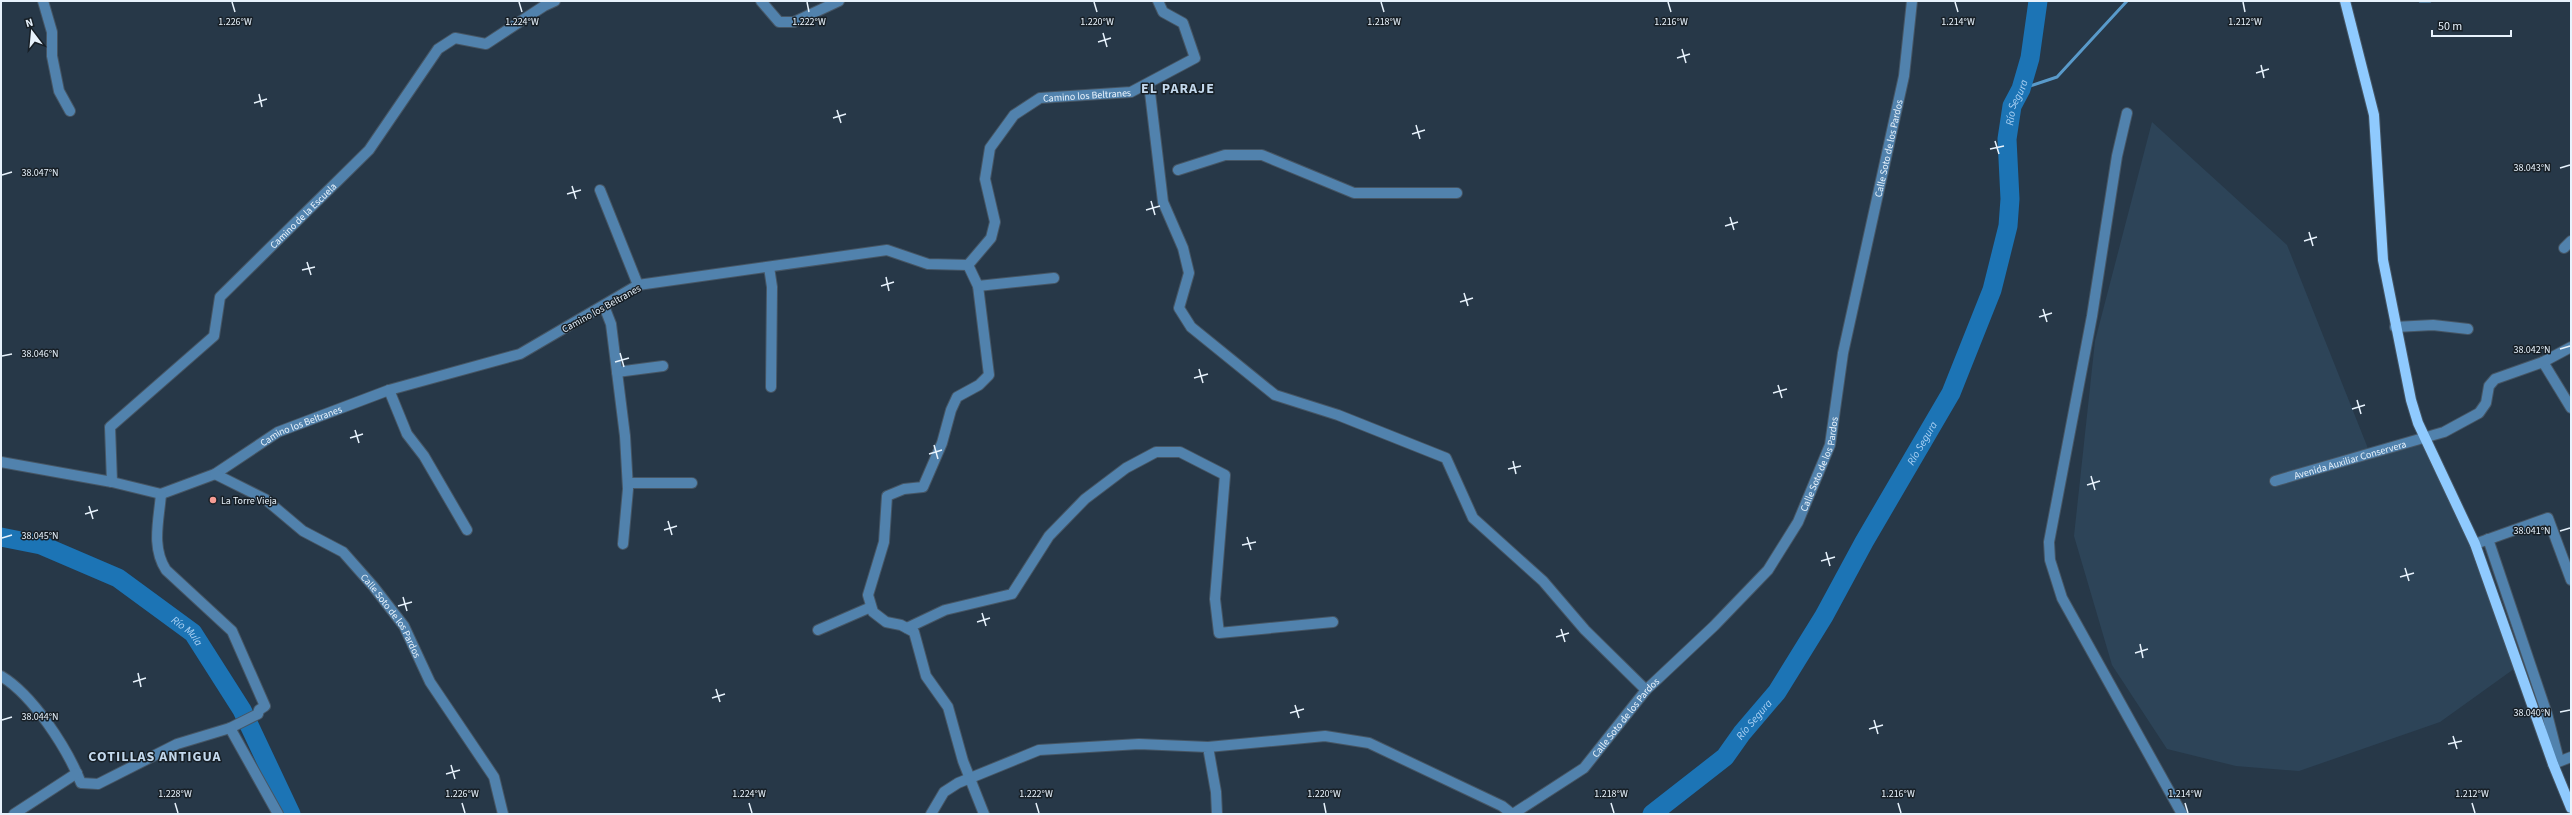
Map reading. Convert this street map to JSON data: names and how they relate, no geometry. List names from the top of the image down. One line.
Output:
{"streets":{"street":["Camino los Beltranes","Calle Soto de los Pardos","Camino de la Escuela","Avenida Auxiliar Conservera"]},"crossings":[["Camino los Beltranes","Calle Soto de los Pardos"]],"districts":["EL PARAJE","COTILLAS ANTIGUA"],"water":["Río Segura","Río Mula"],"places":["La Torre Vieja"],"scale_bar":"50 m","north":"top","coordinates":["1.226°W","1.224°W","1.222°W","1.220°W","1.218°W","1.216°W","1.214°W","1.212°W","38.043°N","38.047°N","38.042°N","38.046°N","38.041°N","38.045°N","38.040°N","38.044°N","1.228°W"]}
